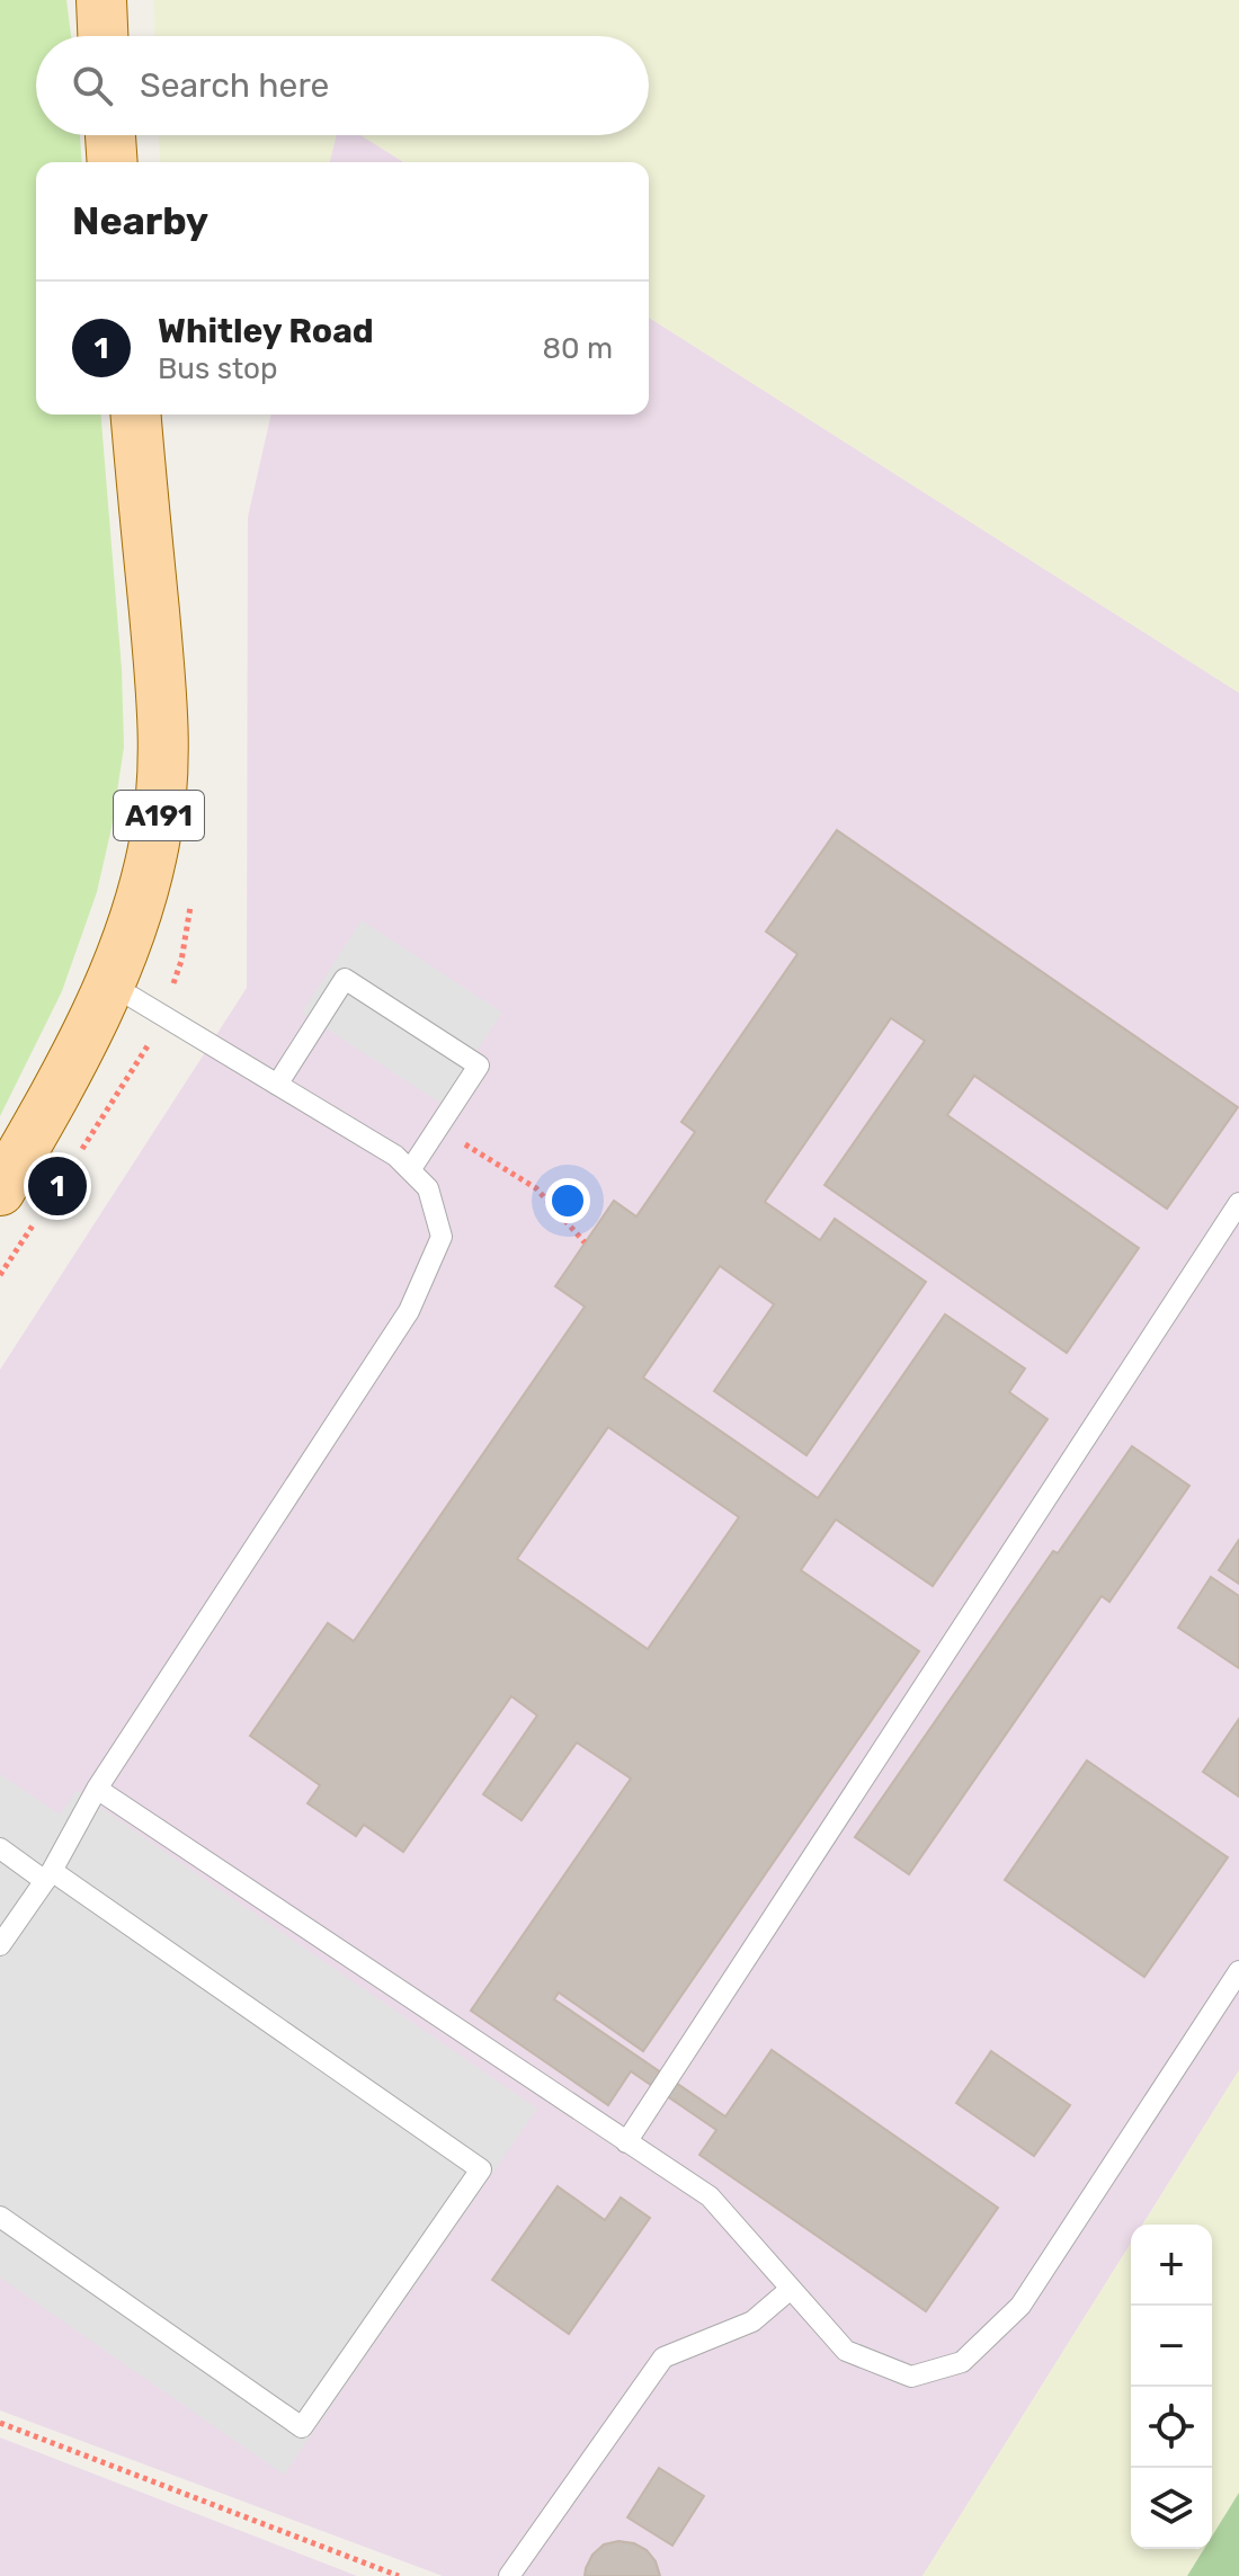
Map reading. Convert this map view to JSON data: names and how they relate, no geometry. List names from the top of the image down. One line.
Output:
{"streets":{"main road":["A191"]},"page":{"search":"Search here","heading":"Nearby","list":[{"mark":"1","name":"Whitley Road","note":"Bus stop","value":"80 m"}],"pins":"1","map_buttons":["+","−"]}}
